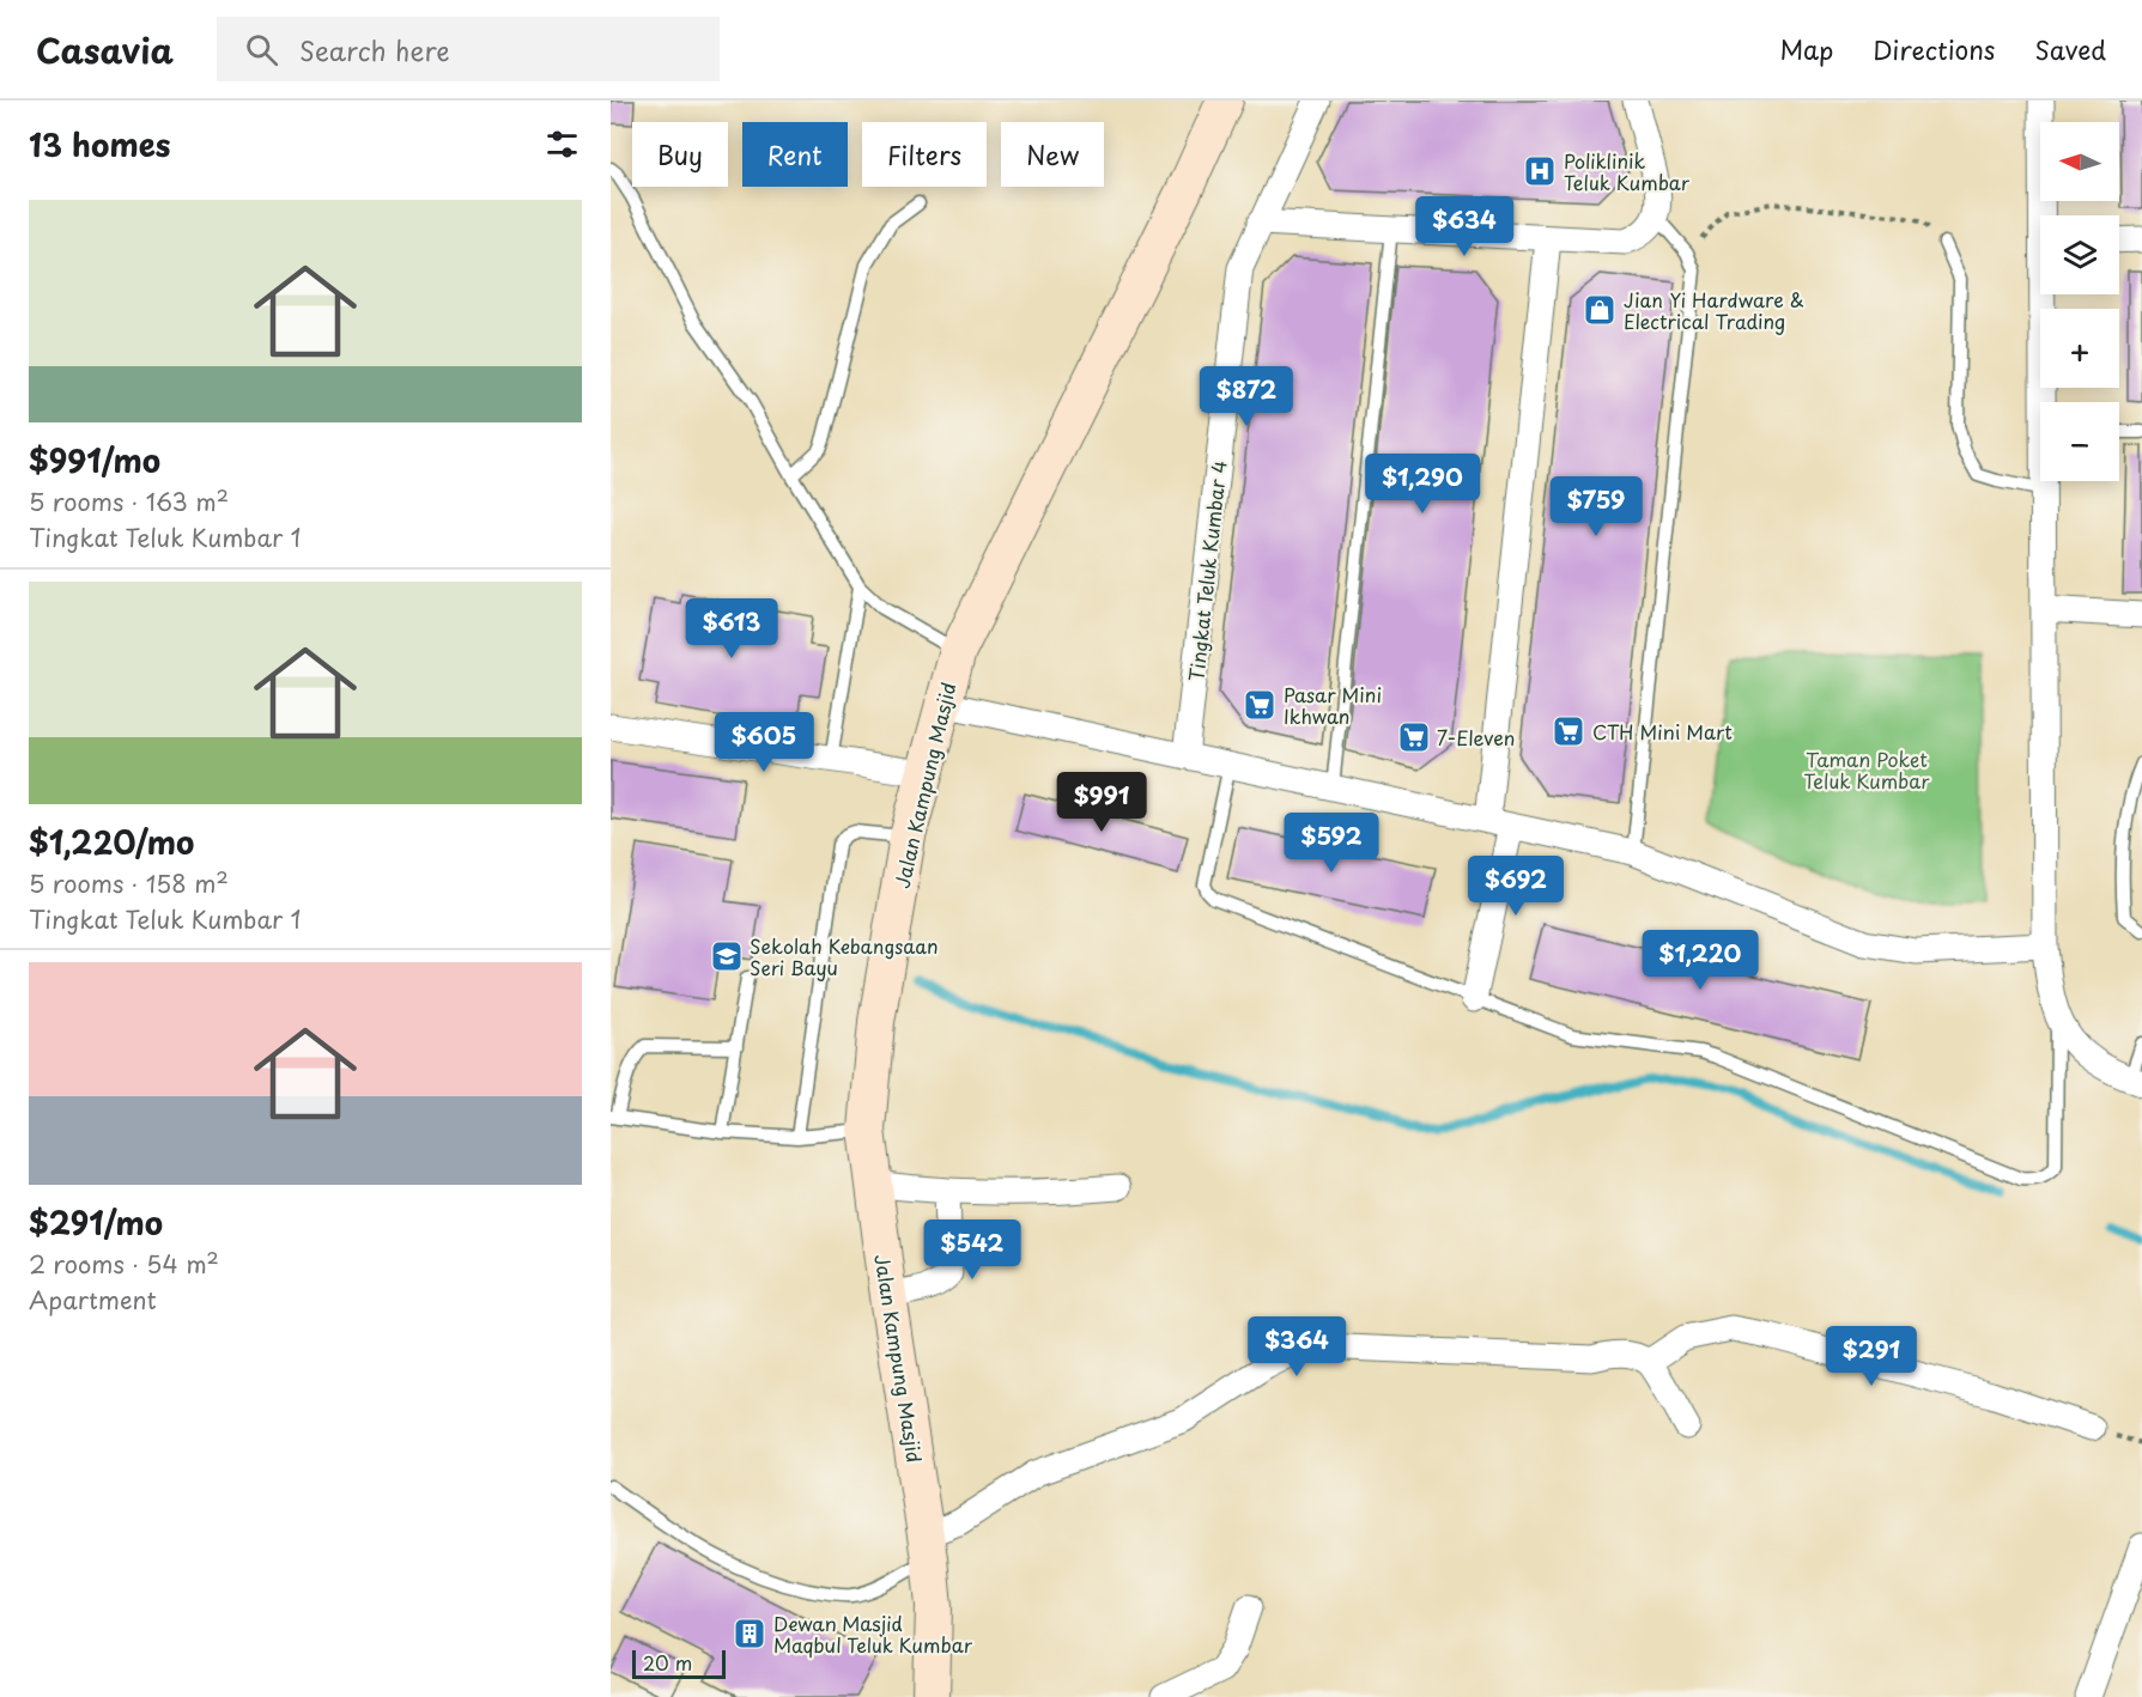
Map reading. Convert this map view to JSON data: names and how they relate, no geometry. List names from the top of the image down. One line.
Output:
{"streets":{"street":["Tingkat Teluk Kumbar 4","Jalan Kampung Masjid"]},"parks":["Taman Poket Teluk Kumbar"],"places":{"hospital":["Poliklinik Teluk Kumbar"],"shop":["Jian Yi Hardware & Electrical Trading"],"supermarket":["Pasar Mini Ikhwan","CTH Mini Mart","7-Eleven"],"school or university":["Sekolah Kebangsaan Seri Bayu"],"building":["Dewan Masjid Maqbul Teluk Kumbar"]},"scale_bar":"20 m","north":"left","page":{"header":"Casavia","search":"Search here","nav":["Map","Directions","Saved"],"heading":"13 homes","map_buttons":["+","−"],"chip":["Buy","Rent","Filters","New"],"list":[{"name":"$991/mo","note":"5 rooms · 163 m² · Tingkat Teluk Kumbar 1"},{"name":"$1,220/mo","note":"5 rooms · 158 m² · Tingkat Teluk Kumbar 1"},{"name":"$291/mo","note":"2 rooms · 54 m² · Apartment"}],"price":["$634","$872","$1,290","$759","$613","$605","$991","$592","$692","$1,220","$542","$364","$291"],"scale":"20 m"}}
